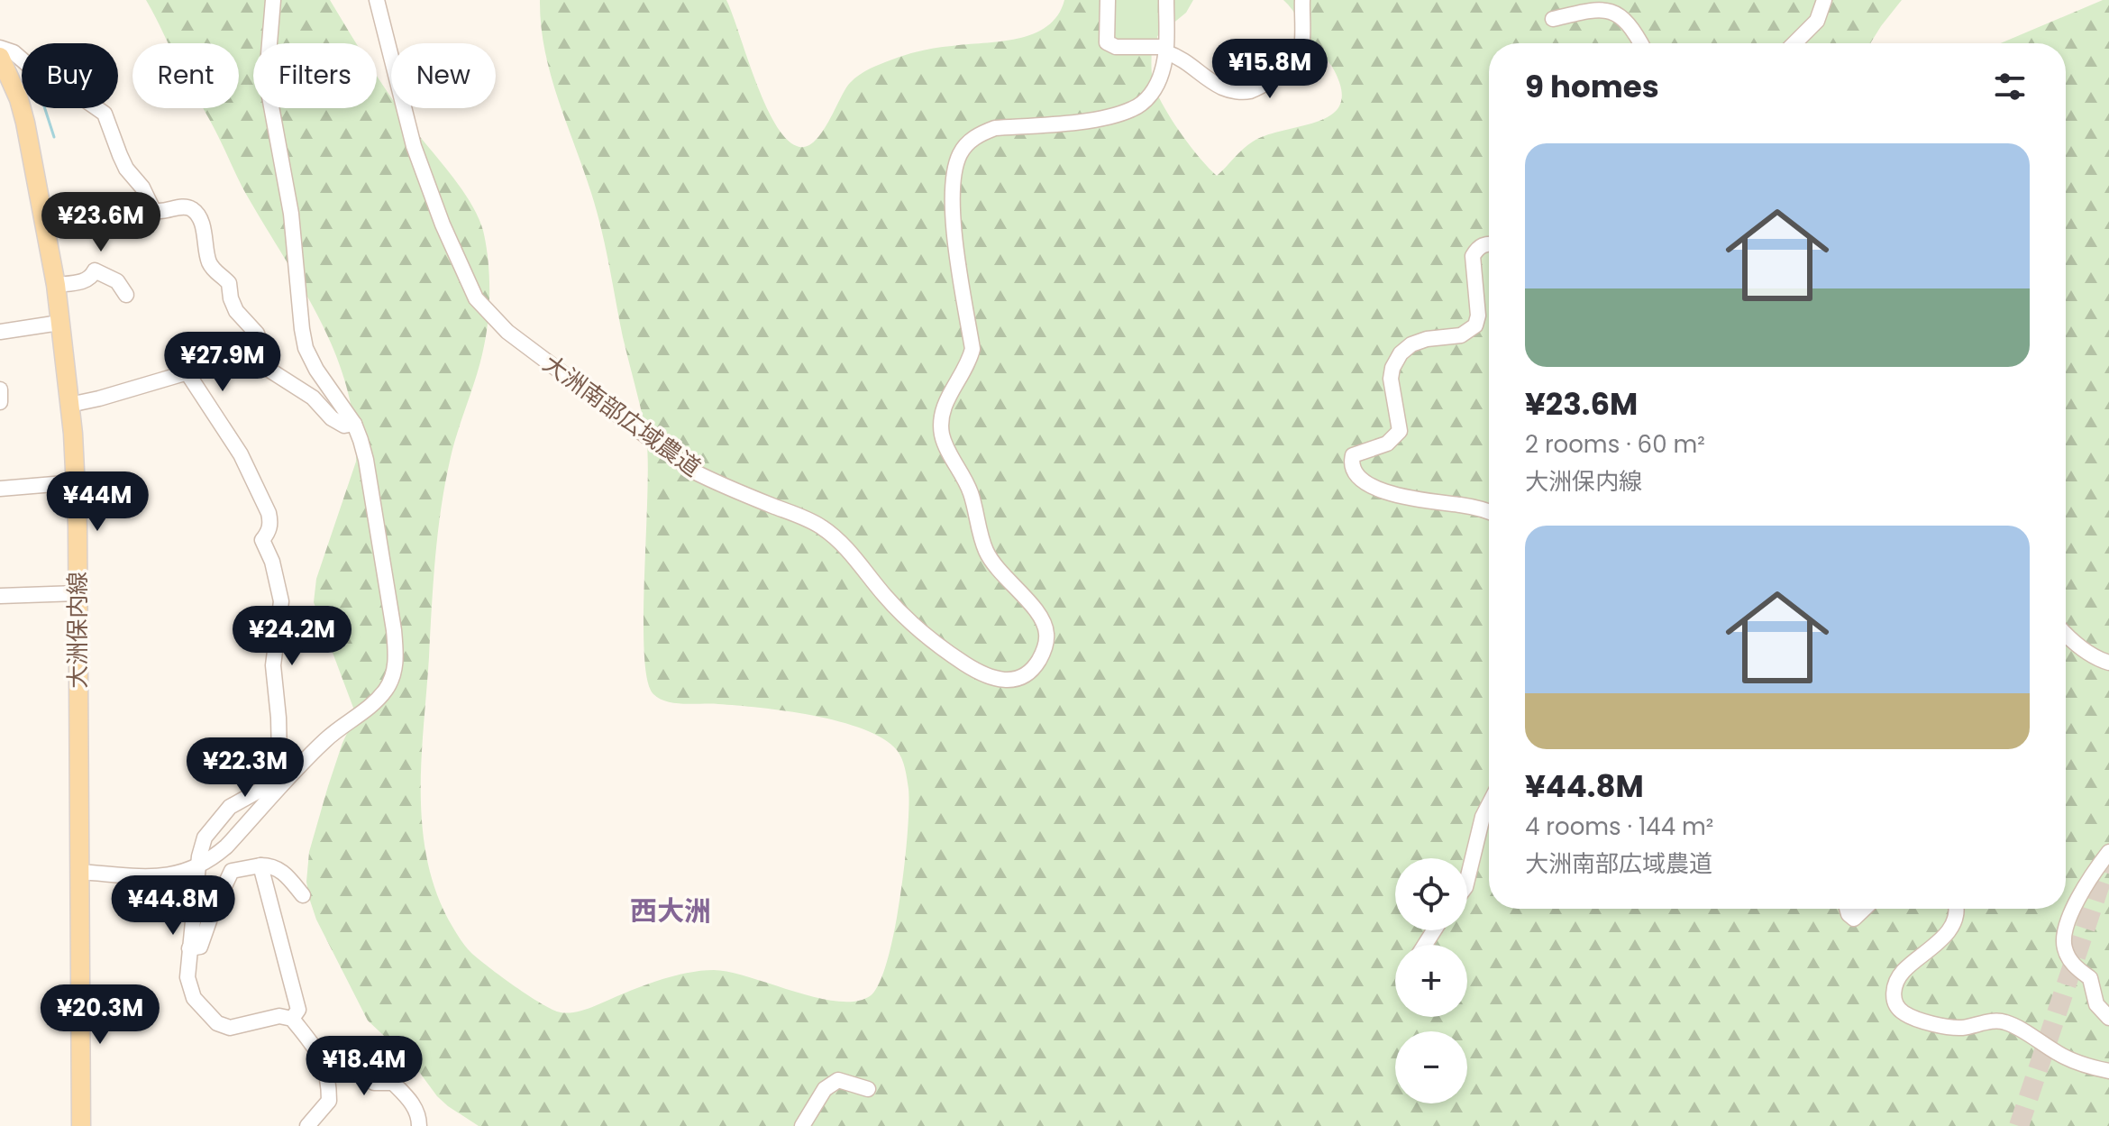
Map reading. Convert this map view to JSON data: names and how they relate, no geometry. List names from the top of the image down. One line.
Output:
{"streets":{"main road":["大洲保内線"],"street":["大洲南部広域農道"]},"districts":["西大洲"],"page":{"price":["¥15.8M","¥23.6M","¥27.9M","¥44M","¥24.2M","¥22.3M","¥44.8M","¥20.3M","¥18.4M"],"chip":["Buy","Rent","Filters","New"],"heading":"9 homes","list":[{"name":"¥23.6M","note":"2 rooms · 60 m² · 大洲保内線"},{"name":"¥44.8M","note":"4 rooms · 144 m² · 大洲南部広域農道"}],"map_buttons":["+","−"]}}
